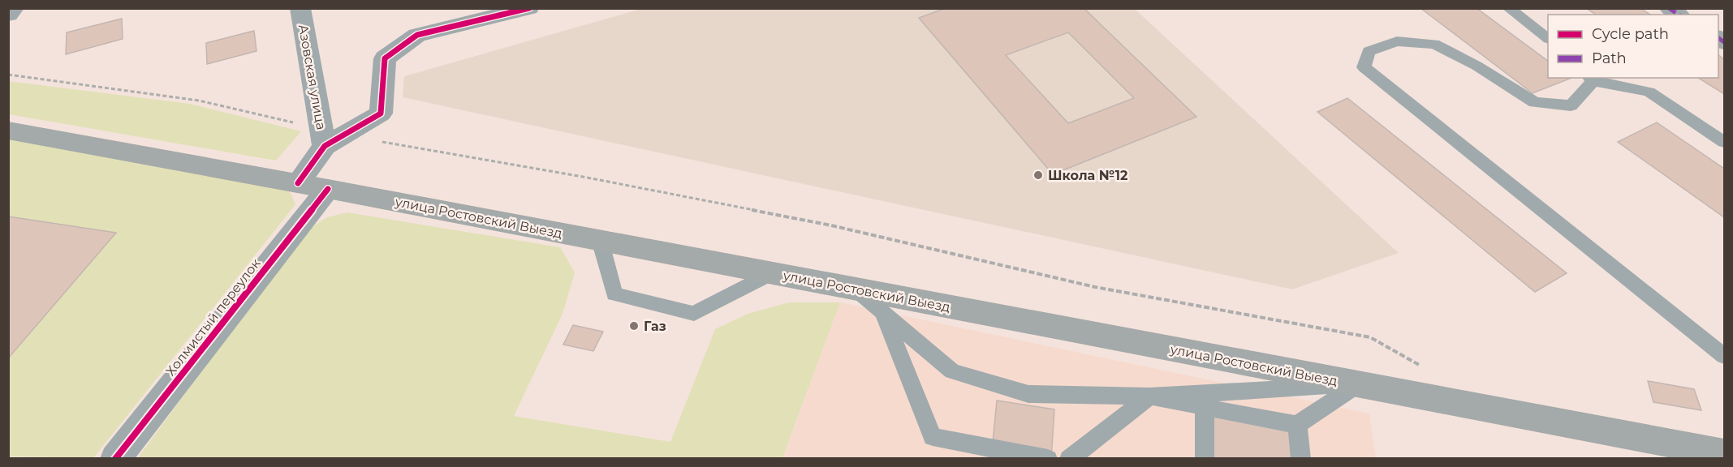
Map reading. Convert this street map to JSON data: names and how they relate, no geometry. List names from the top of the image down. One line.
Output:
{"streets":{"main road":["улица Ростовский Выезд"],"street":["Азовская улица","Холмистый переулок"]},"crossings":[["улица Ростовский Выезд","Холмистый переулок"]],"places":["Школа №12","Газ"],"legend":["Cycle path","Path"]}
